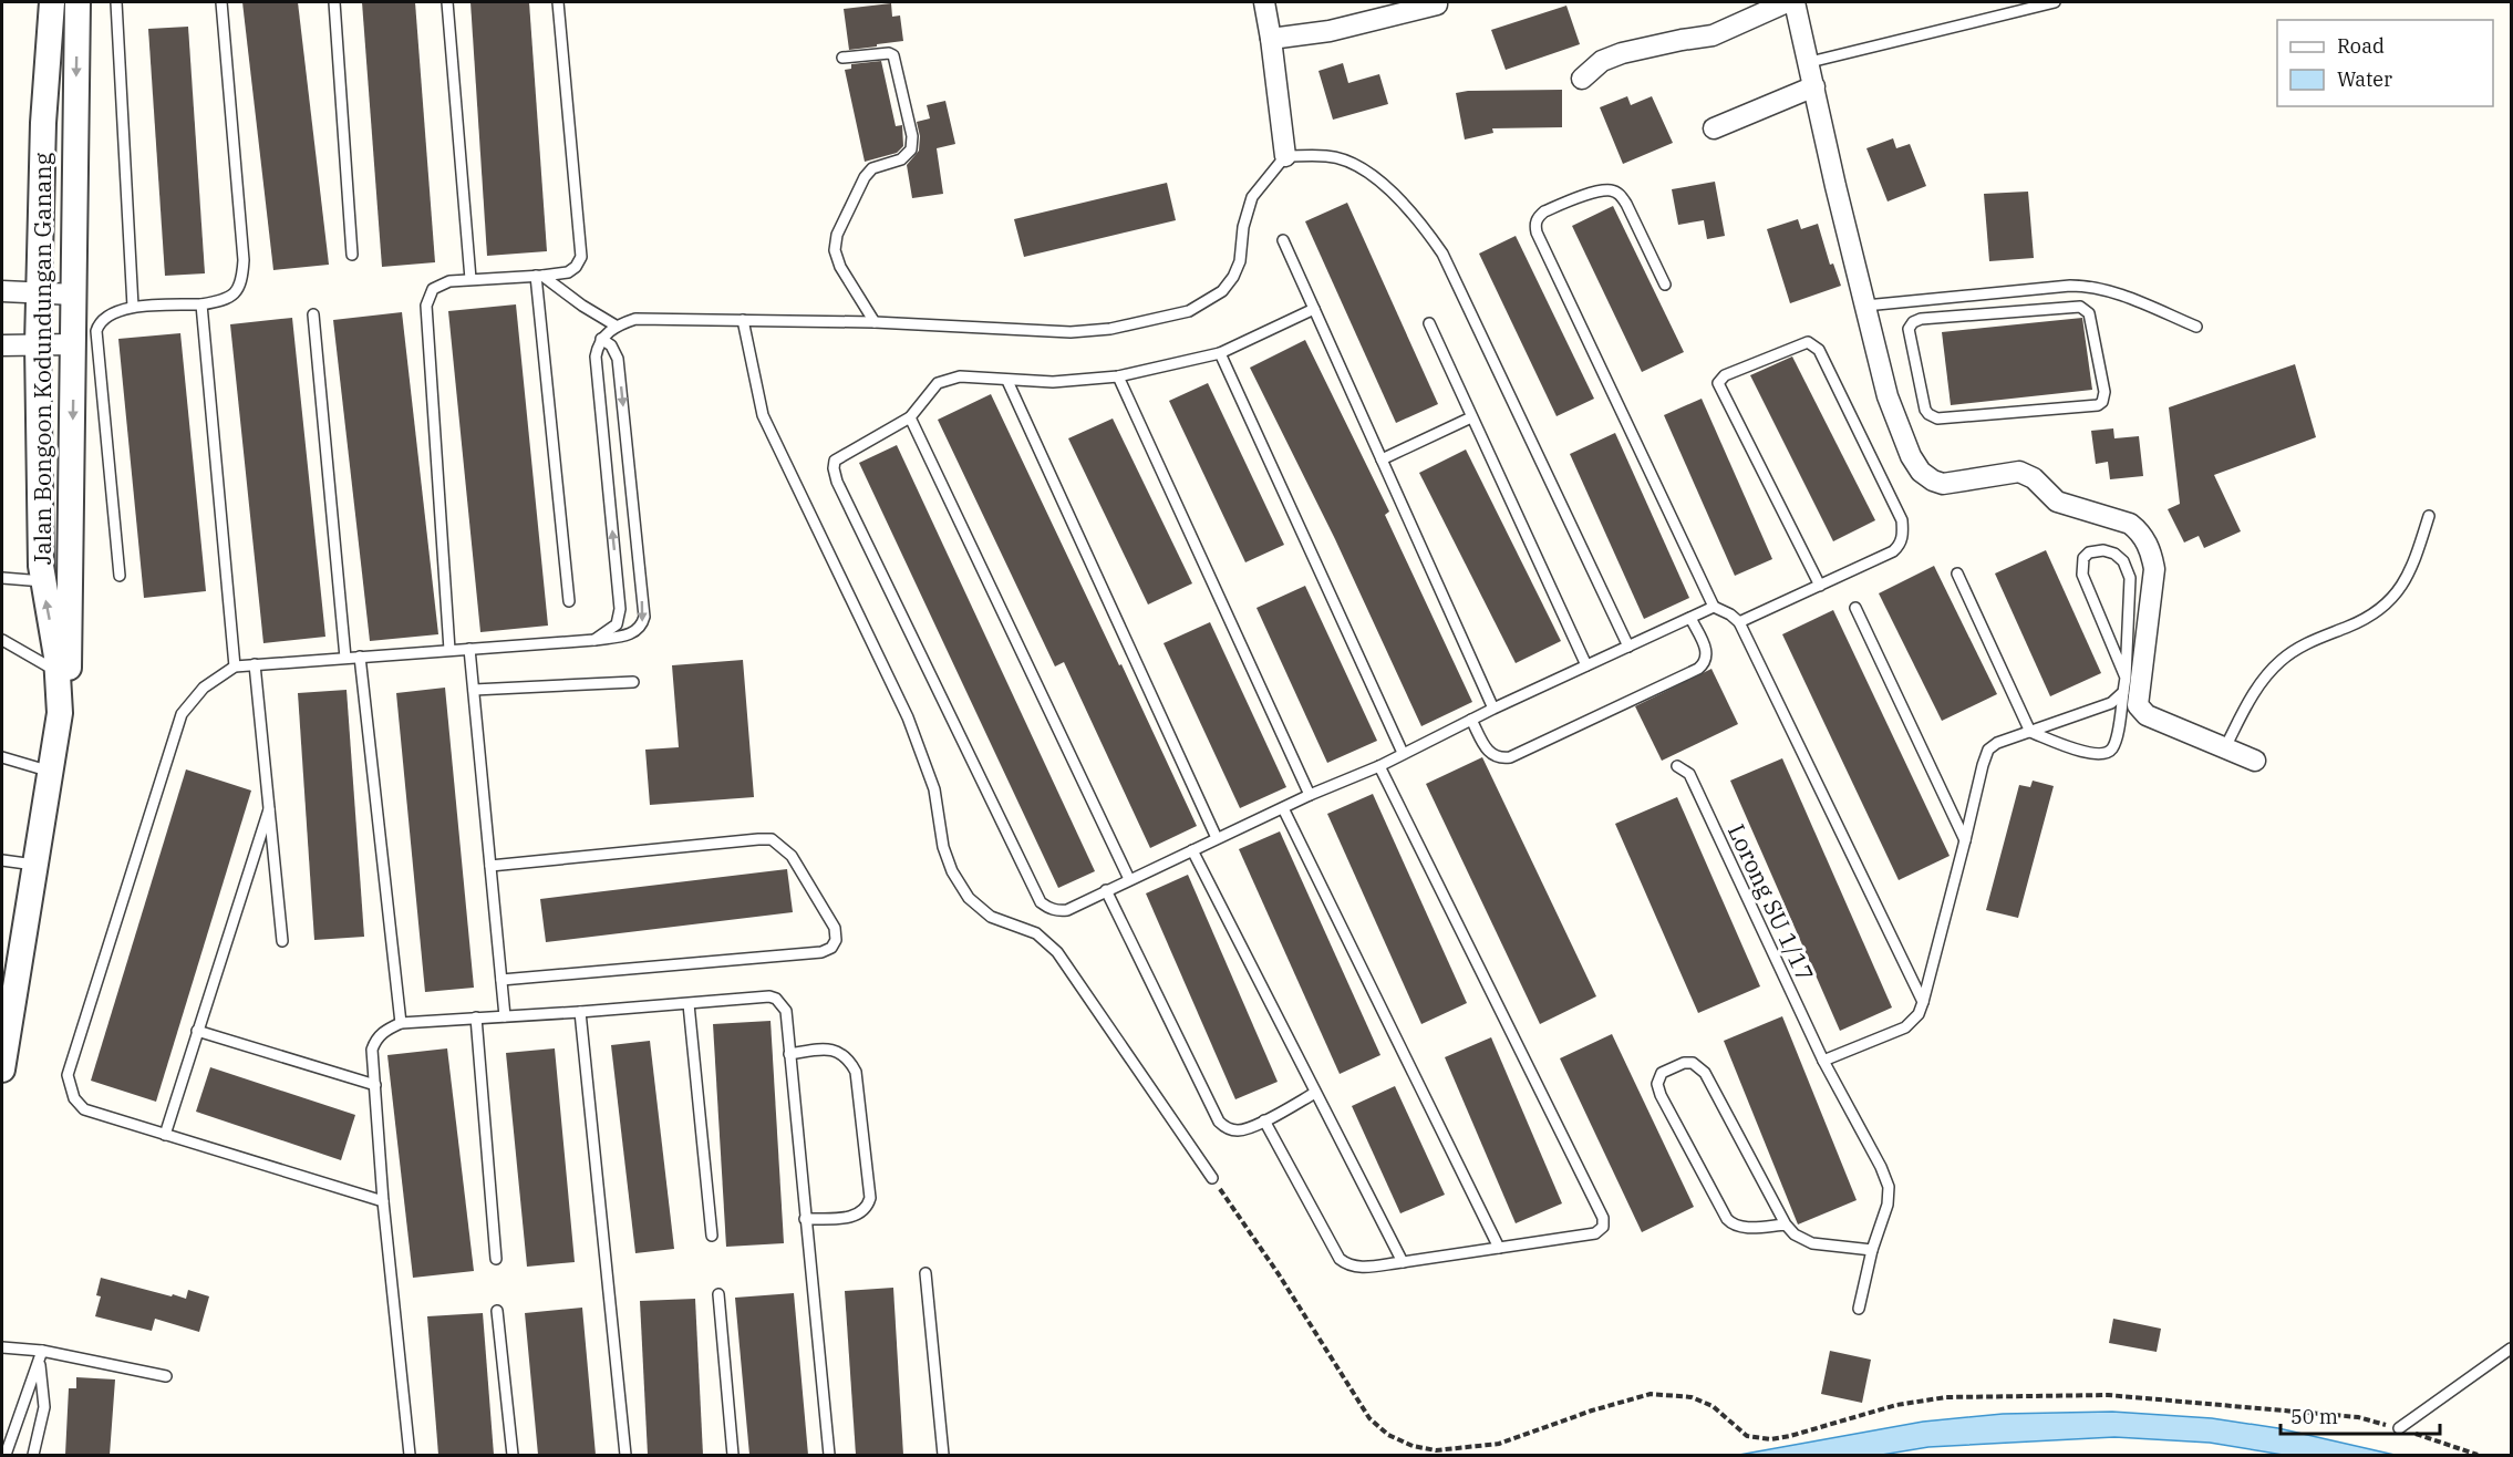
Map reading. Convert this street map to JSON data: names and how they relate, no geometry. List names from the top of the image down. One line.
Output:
{"streets":{"street":["Jalan Bongoon Kodundungan Ganang"],"lane":["Lorong SU 1/17"]},"legend":["Road","Water"],"scale_bar":"50 m"}
